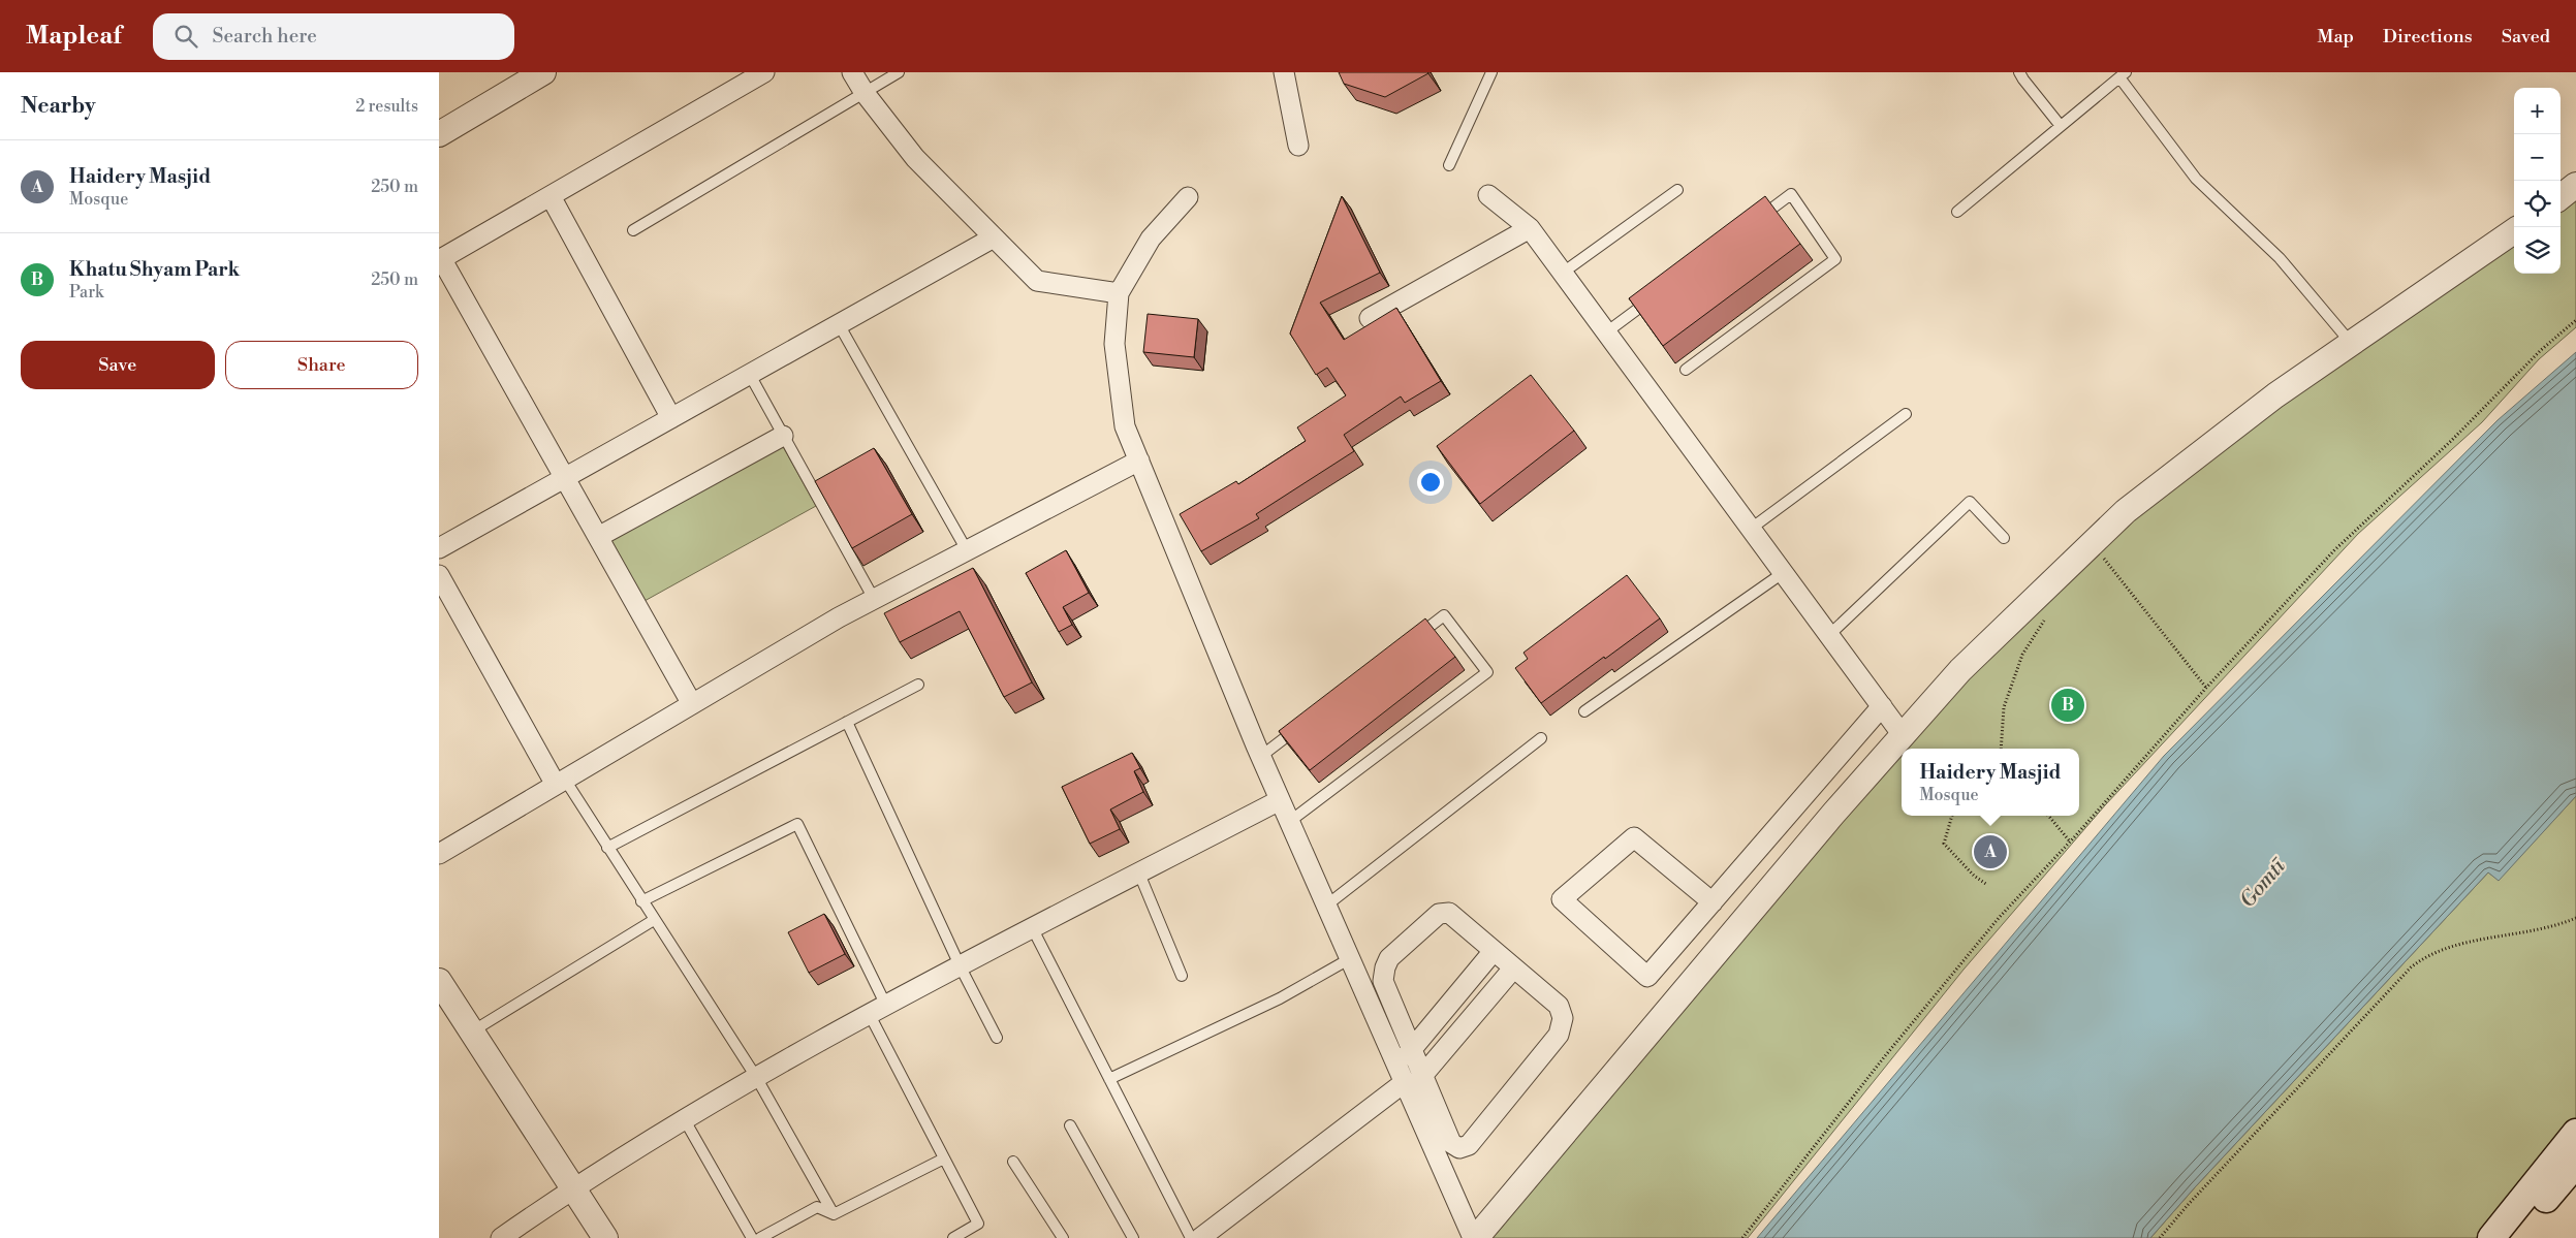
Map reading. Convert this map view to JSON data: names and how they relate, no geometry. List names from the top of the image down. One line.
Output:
{"water":["Gomtī"],"page":{"header":"Mapleaf","search":"Search here","nav":["Map","Directions","Saved"],"heading":["Nearby","2 results"],"map_buttons":["+","−"],"list":[{"mark":"A","name":"Haidery Masjid","note":"Mosque","value":"250 m"},{"mark":"B","name":"Khatu Shyam Park","note":"Park","value":"250 m"}],"buttons":["Save","Share"],"pins":["B","A"],"popup":["Haidery Masjid","Mosque"]}}
